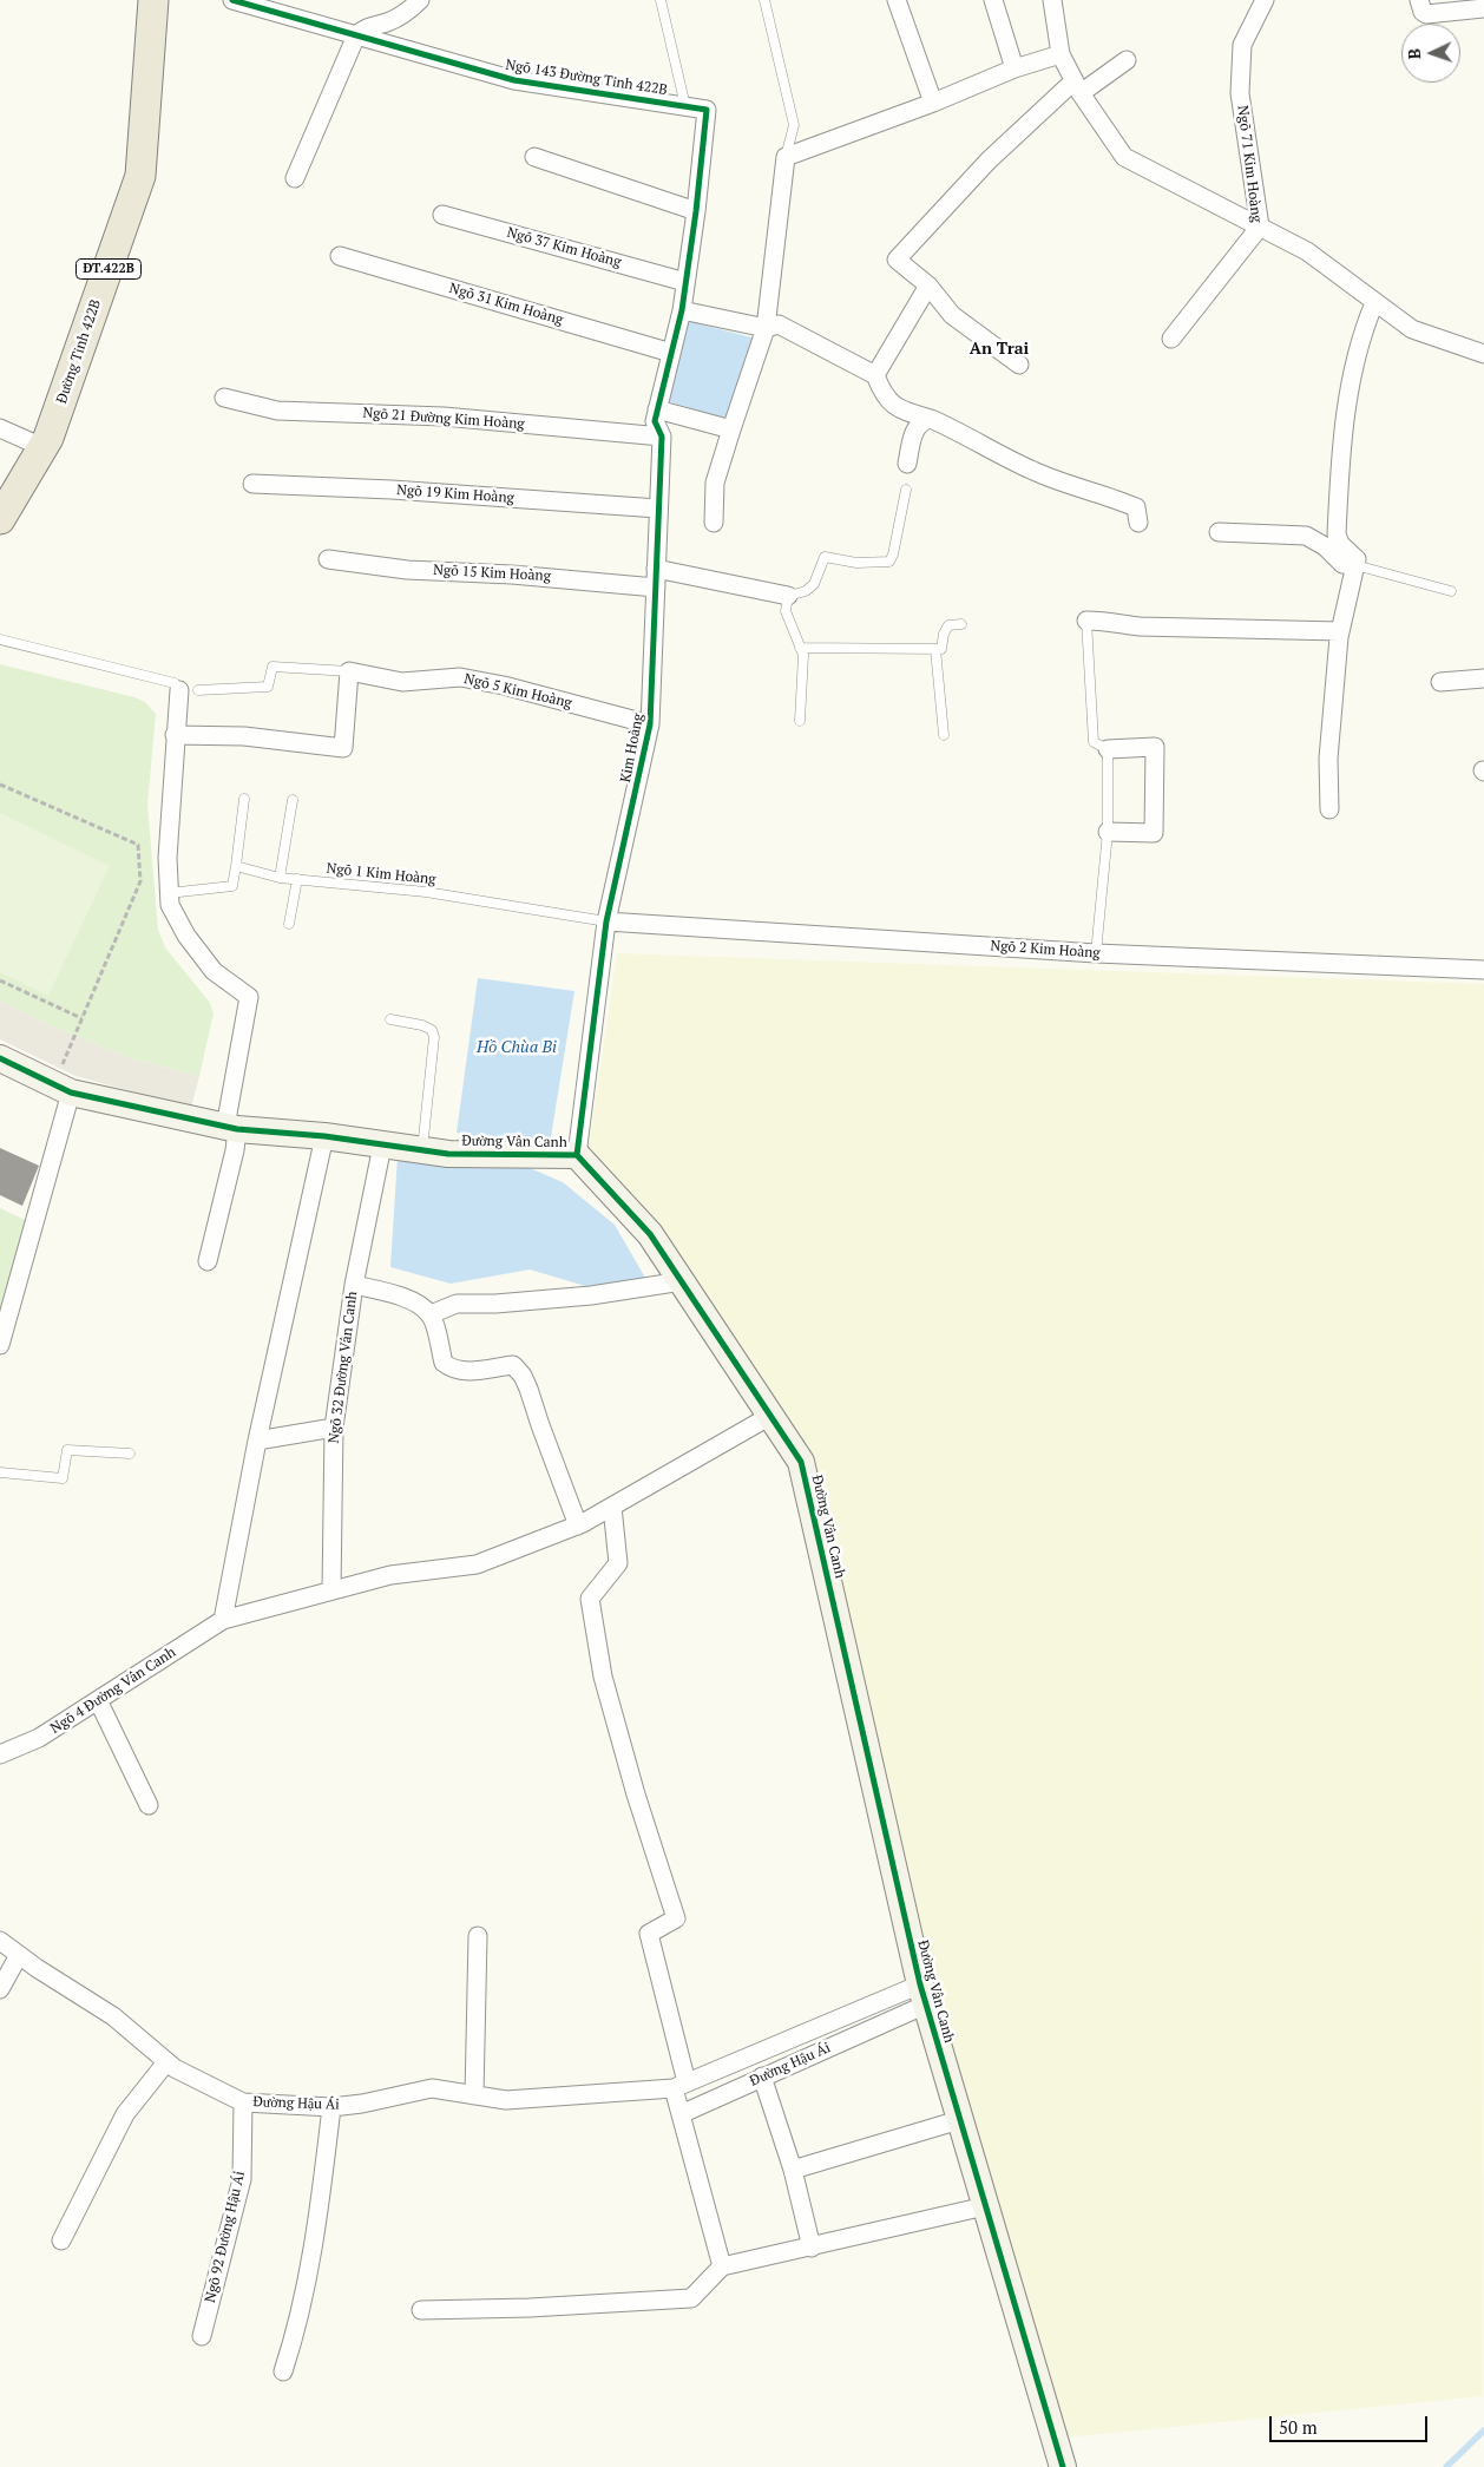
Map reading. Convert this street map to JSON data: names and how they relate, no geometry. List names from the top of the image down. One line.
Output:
{"streets":{"main road":["ĐT.422B","Đường Tỉnh 422B"],"street":["Ngõ 143 Đường Tỉnh 422B","Ngõ 71 Kim Hoàng","Ngõ 37 Kim Hoàng","Ngõ 31 Kim Hoàng","Ngõ 21 Đường Kim Hoàng","Ngõ 19 Kim Hoàng","Ngõ 15 Kim Hoàng","Ngõ 5 Kim Hoàng","Kim Hoàng","Ngõ 2 Kim Hoàng","Đường Vân Canh","Ngõ 32 Đường Vân Canh","Ngõ 4 Đường Vân Canh","Đường Hậu Ái","Ngõ 92 Đường Hậu Ái"],"lane":["Ngõ 1 Kim Hoàng"]},"crossings":[["Ngõ 143 Đường Tỉnh 422B","Ngõ 37 Kim Hoàng"],["Ngõ 143 Đường Tỉnh 422B","Kim Hoàng"],["Ngõ 31 Kim Hoàng","Kim Hoàng"],["Ngõ 21 Đường Kim Hoàng","Kim Hoàng"],["Ngõ 19 Kim Hoàng","Kim Hoàng"],["Ngõ 15 Kim Hoàng","Kim Hoàng"],["Ngõ 5 Kim Hoàng","Kim Hoàng"],["Kim Hoàng","Ngõ 1 Kim Hoàng"],["Kim Hoàng","Ngõ 2 Kim Hoàng"],["Kim Hoàng","Đường Vân Canh"],["Ngõ 1 Kim Hoàng","Ngõ 2 Kim Hoàng"],["Đường Vân Canh","Ngõ 32 Đường Vân Canh"],["Đường Vân Canh","Ngõ 4 Đường Vân Canh"],["Đường Vân Canh","Đường Hậu Ái"],["Ngõ 32 Đường Vân Canh","Ngõ 4 Đường Vân Canh"],["Đường Hậu Ái","Ngõ 92 Đường Hậu Ái"]],"districts":["An Trai"],"water":["Hồ Chùa Bi"],"scale_bar":"50 m","north":"left"}
